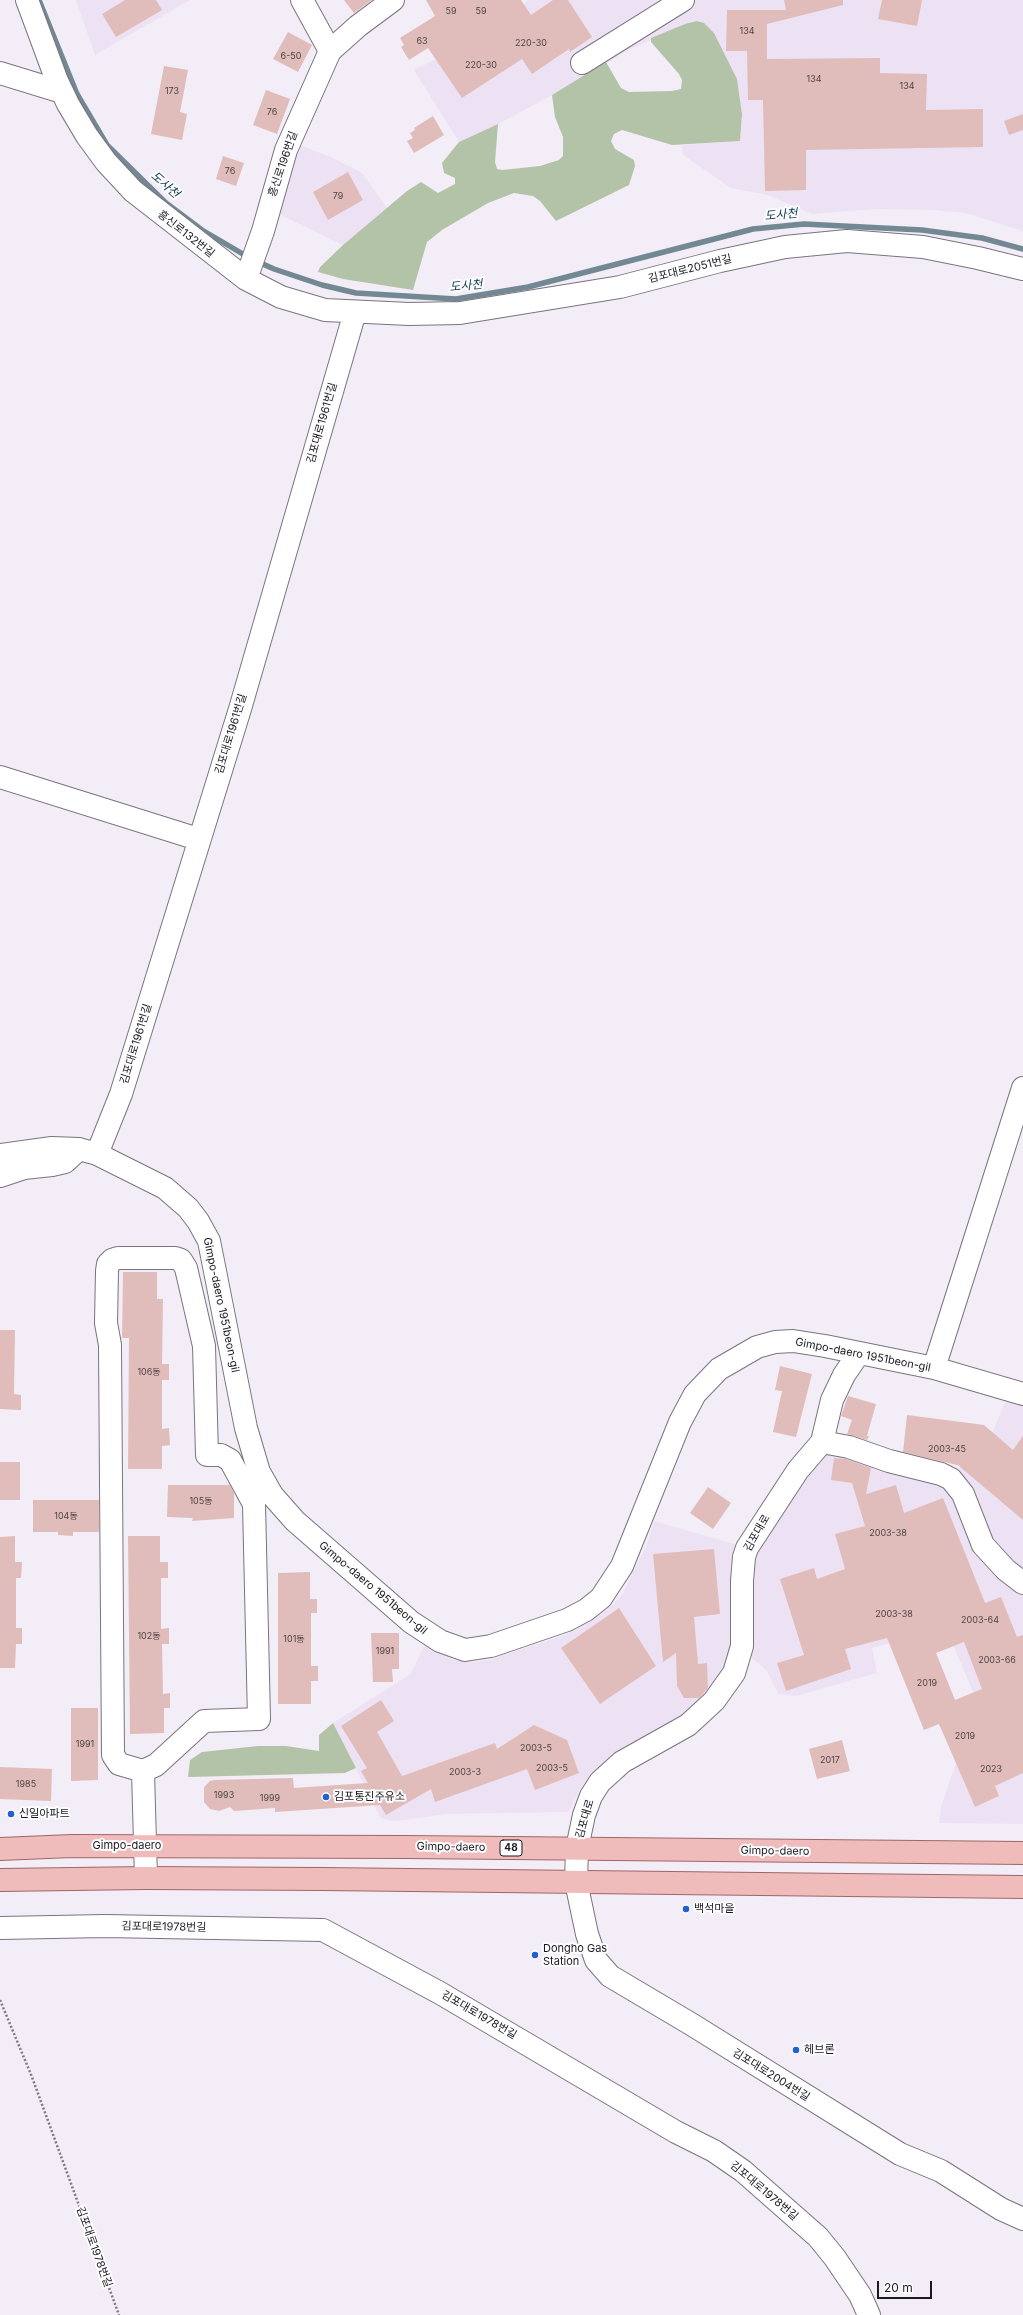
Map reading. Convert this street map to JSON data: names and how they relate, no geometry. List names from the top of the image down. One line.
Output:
{"streets":{"main road":["Gimpo-daero","48"],"lane":["흥신로196번길","흥신로132번길","김포대로2051번길","김포대로1961번길","Gimpo-daero 1951beon-gil","김포대로","김포대로1978번길","김포대로2004번길"]},"crossings":[["흥신로196번길","흥신로132번길"],["흥신로132번길","김포대로2051번길"],["흥신로132번길","김포대로1961번길"],["김포대로2051번길","김포대로1961번길"],["김포대로1961번길","Gimpo-daero 1951beon-gil"],["김포대로","Gimpo-daero"],["김포대로","김포대로2004번길"]],"water":["도사천"],"places":["김포통진주유소","신일아파트","백석마을","Dongho Gas Station","헤브론"],"house_numbers":["59","59","134","63","220-30","6-50","220-30","134","134","173","76","76","79","106동","2003-45","105동","104동","2003-38","2003-38","2003-64","102동","101동","1991","2003-66","2019","2019","1991","2003-5","2017","2003-5","2023","2003-3","1985","1993","1999"],"scale_bar":"20 m"}
